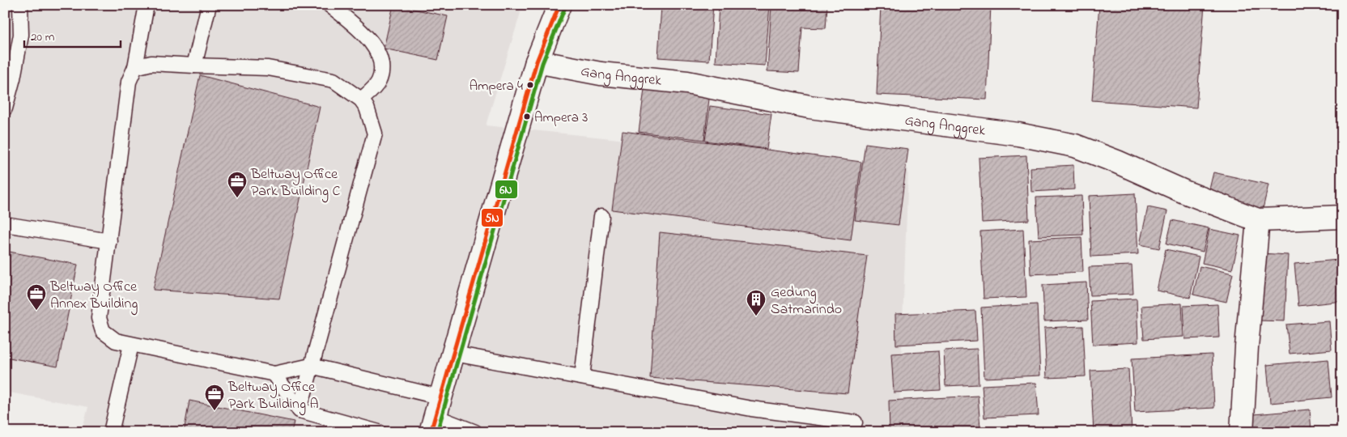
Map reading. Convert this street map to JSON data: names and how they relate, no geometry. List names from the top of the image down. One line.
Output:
{"streets":{"street":["Gang Anggrek"]},"places":{"other":["Ampera 4","Ampera 3"],"office":["Beltway Office Park Building C","Beltway Office Annex Building","Beltway Office Park Building A"],"building":["Gedung Satmarindo"]},"lines":["transit line 5N","transit line 6N"],"scale_bar":"20 m"}
